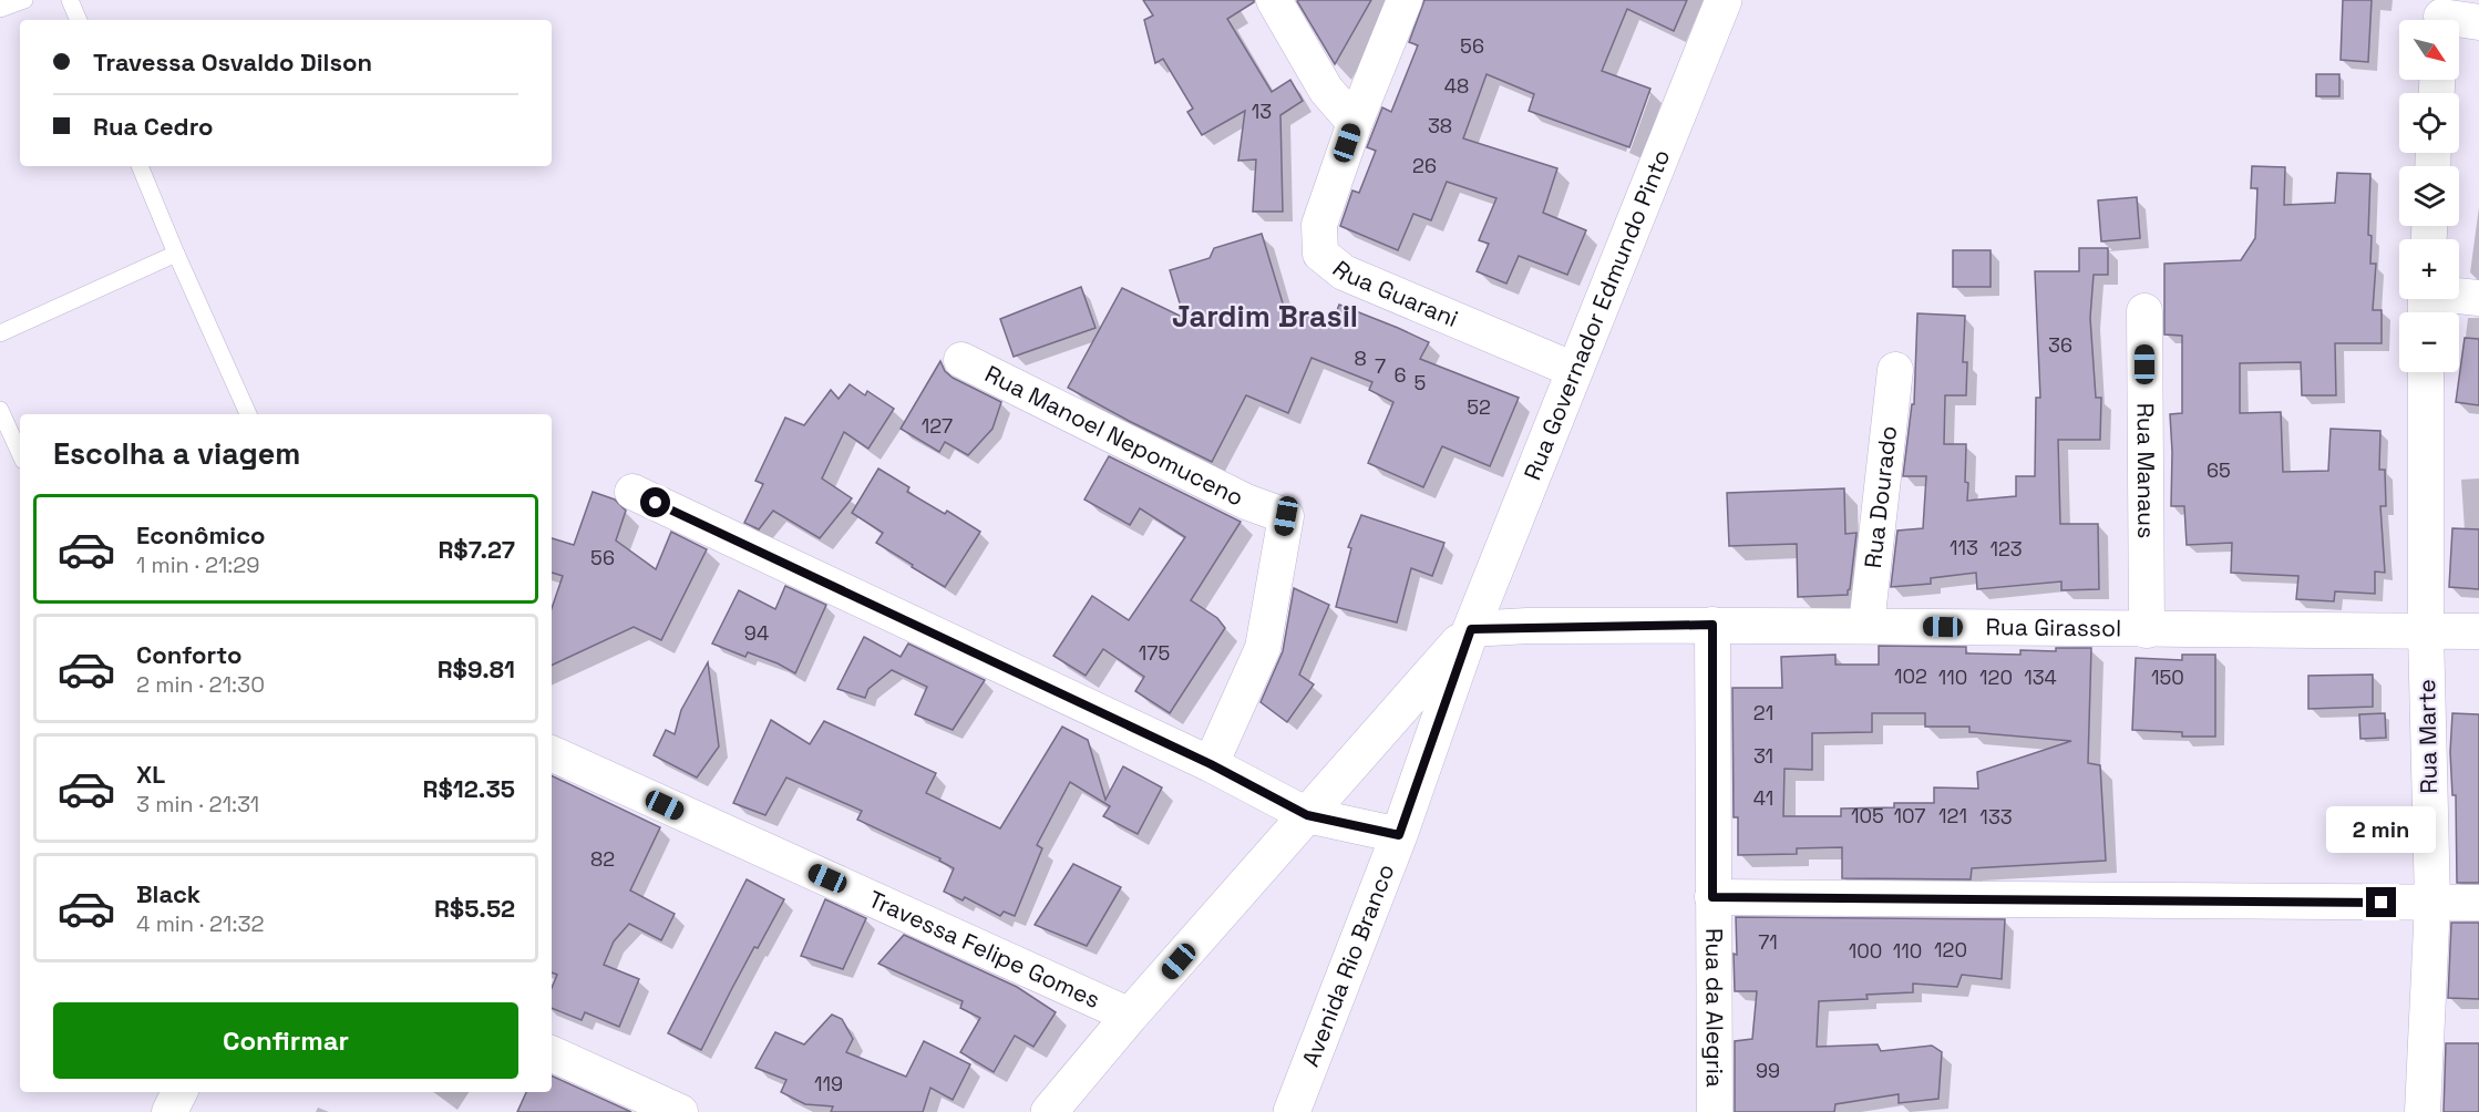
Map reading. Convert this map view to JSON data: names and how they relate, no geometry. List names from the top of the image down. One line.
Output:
{"streets":{"street":["Rua Guarani","Rua Governador Edmundo Pinto","Rua Manoel Nepomuceno","Rua Manaus","Rua Dourado","Rua Girassol","Rua Marte","Travessa Felipe Gomes","Avenida Rio Branco","Rua da Alegria"]},"crossings":[["Rua Guarani","Rua Governador Edmundo Pinto"],["Rua Governador Edmundo Pinto","Rua Girassol"],["Rua Governador Edmundo Pinto","Avenida Rio Branco"],["Rua Manaus","Rua Girassol"],["Rua Dourado","Rua Girassol"],["Rua Girassol","Rua Marte"],["Rua Girassol","Avenida Rio Branco"],["Rua Girassol","Rua da Alegria"]],"districts":["Jardim Brasil"],"house_numbers":["56","48","13","38","26","36","8","7","6","5","52","127","65","113","123","56","94","175","102","110","120","134","150","21","31","41","105","107","121","133","82","71","120","100","110","99","119"],"north":"bottom right","page":{"map_buttons":["+","−"],"banner":["Travessa Osvaldo Dilson","Rua Cedro"],"heading":"Escolha a viagem","list":[{"name":"Econômico","note":"1 min · 21:29","value":"R$7.27"},{"name":"Conforto","note":"2 min · 21:30","value":"R$9.81"},{"name":"XL","note":"3 min · 21:31","value":"R$12.35"},{"name":"Black","note":"4 min · 21:32","value":"R$5.52"}],"bubble":"2 min","buttons":"Confirmar"}}
